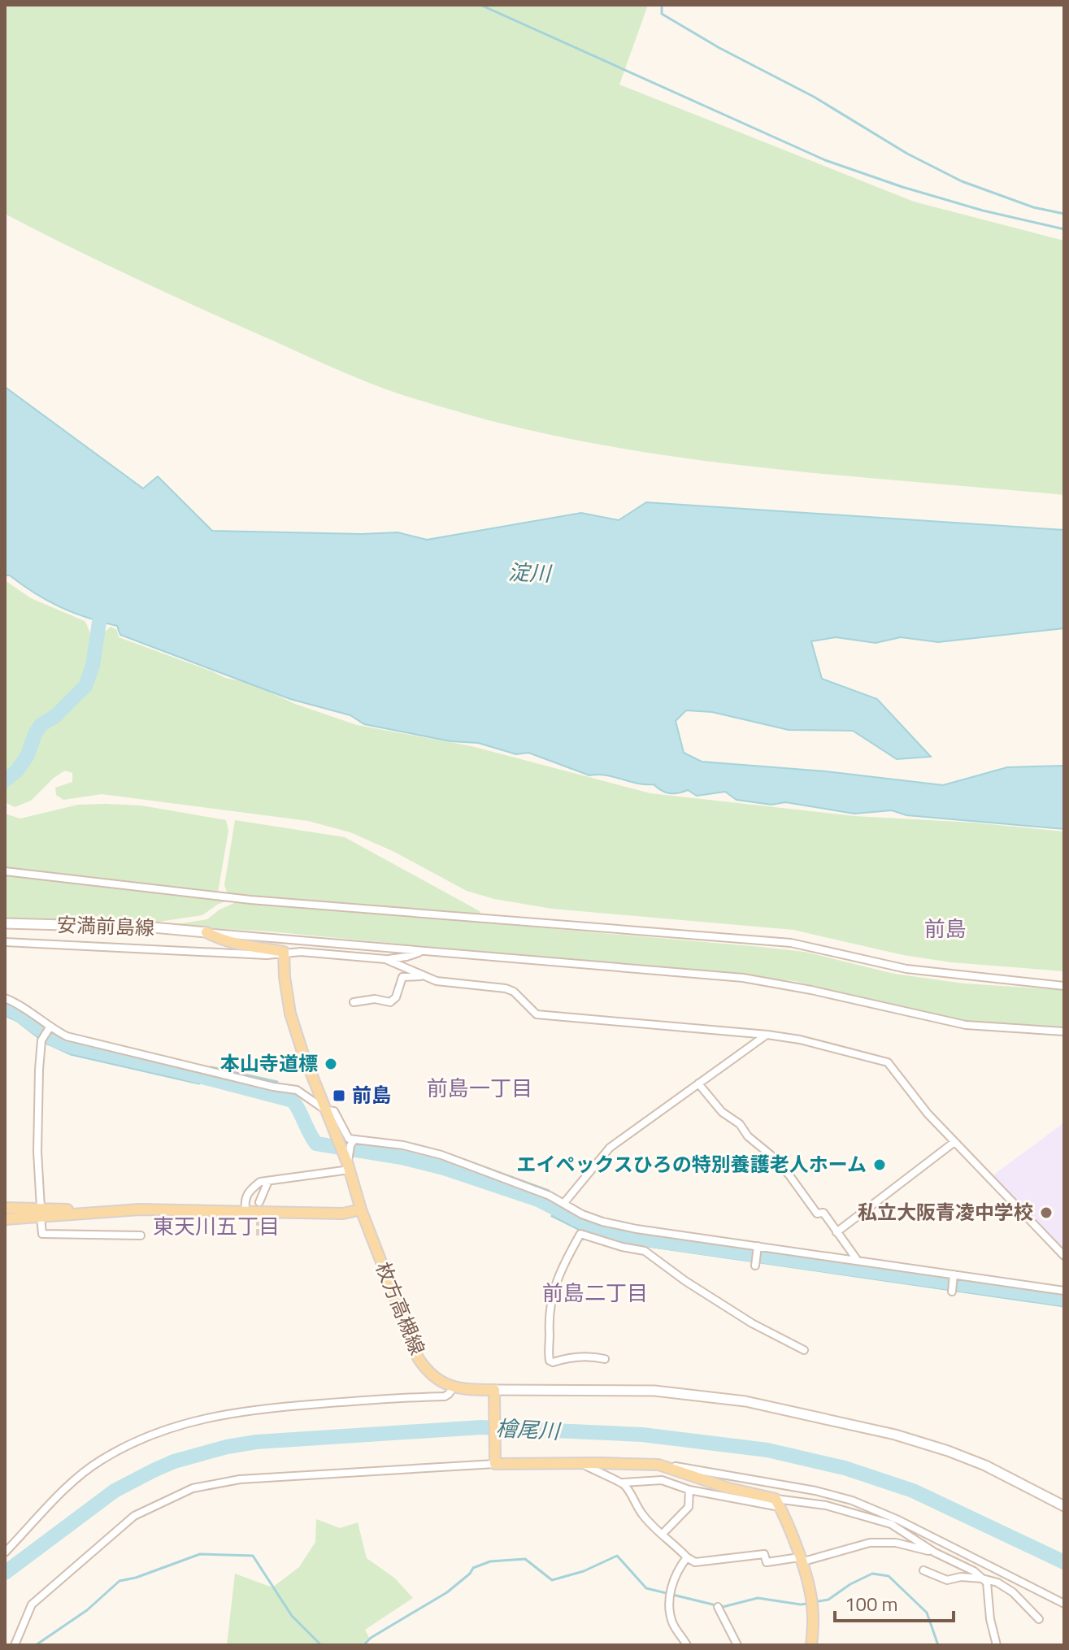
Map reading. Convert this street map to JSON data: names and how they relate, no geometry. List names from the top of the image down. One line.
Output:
{"streets":{"main road":["枚方高槻線"],"street":["安満前島線"]},"districts":["前島","前島一丁目","東天川五丁目","前島二丁目"],"water":["淀川","檜尾川"],"places":{"other":["本山寺道標","エイぺックスひろの特別養護老人ホーム","私立大阪青凌中学校"],"transit":["前島"]},"scale_bar":"100 m"}
